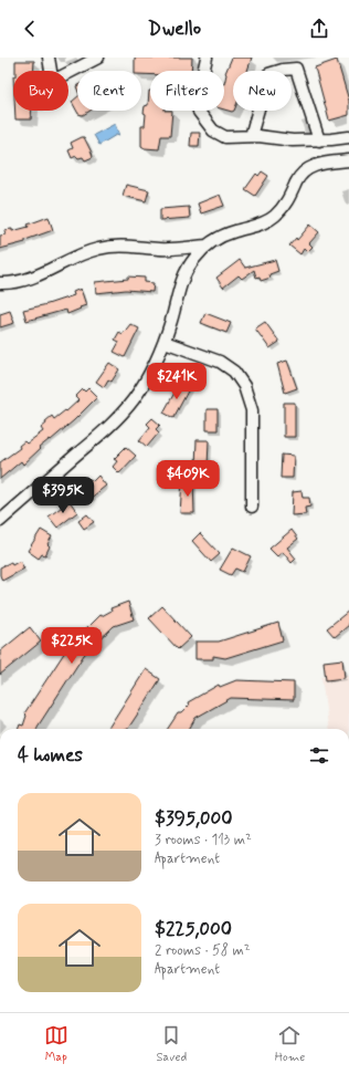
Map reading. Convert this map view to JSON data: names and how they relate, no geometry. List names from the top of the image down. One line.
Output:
{"page":{"header":"Dwello","chip":["Buy","Rent","Filters","New"],"price":["$241K","$409K","$395K","$225K"],"heading":"4 homes","list":[{"name":"$395,000","note":"3 rooms · 113 m² · Apartment"},{"name":"$225,000","note":"2 rooms · 58 m² · Apartment"}],"tabs":["Map","Saved","Home"]}}
